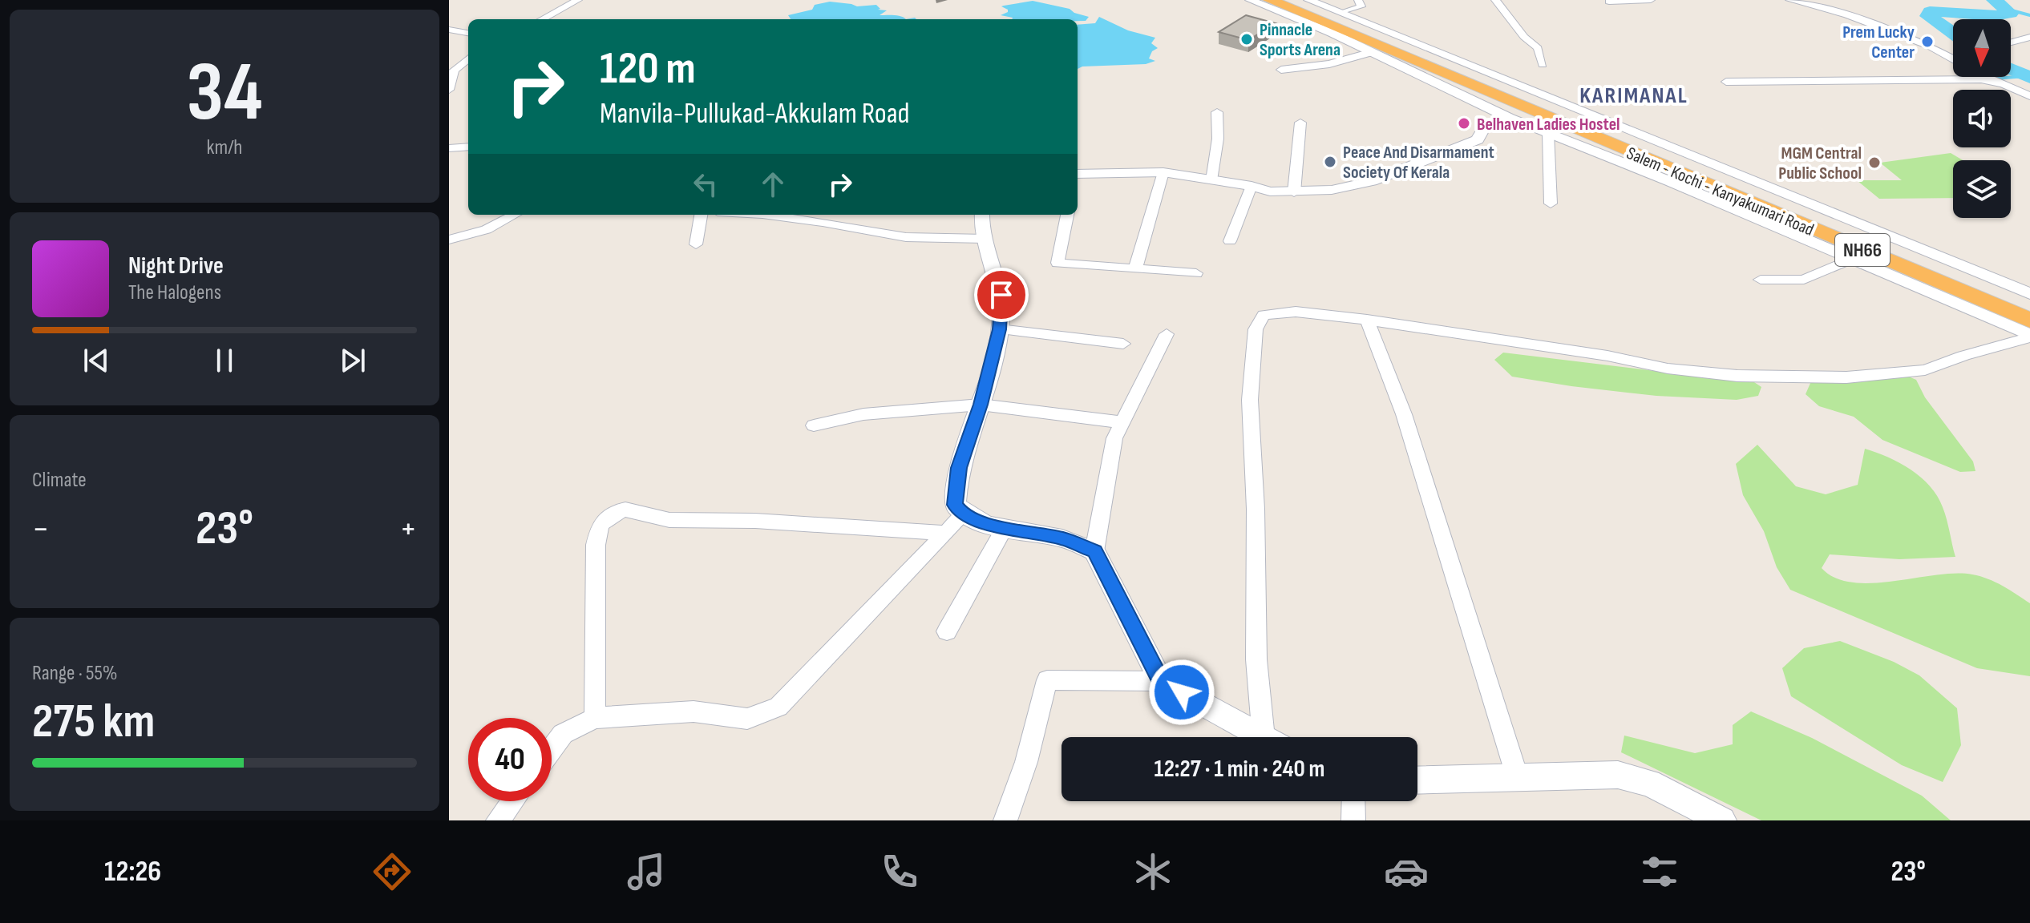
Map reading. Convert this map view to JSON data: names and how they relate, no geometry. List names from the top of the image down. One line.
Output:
{"streets":{"highway":["Salem - Kochi - Kanyakumari Road","NH66"]},"districts":["KARIMANAL"],"places":["Pinnacle Sports Arena","Prem Lucky Center","Belhaven Ladies Hostel","Peace And Disarmament Society Of Kerala","MGM Central Public School"],"north":"bottom","page":{"tile":[["34","km/h"],"Climate",["Range · 55%","275 km"]],"turn":["120 m","Manvila-Pullukad-Akkulam Road"],"song":["Night Drive","The Halogens"],"heat":["−","23°","+"],"limit":"40","trip":"12:27 · 1 min · 240 m","tabs":["12:26","23°"]}}
